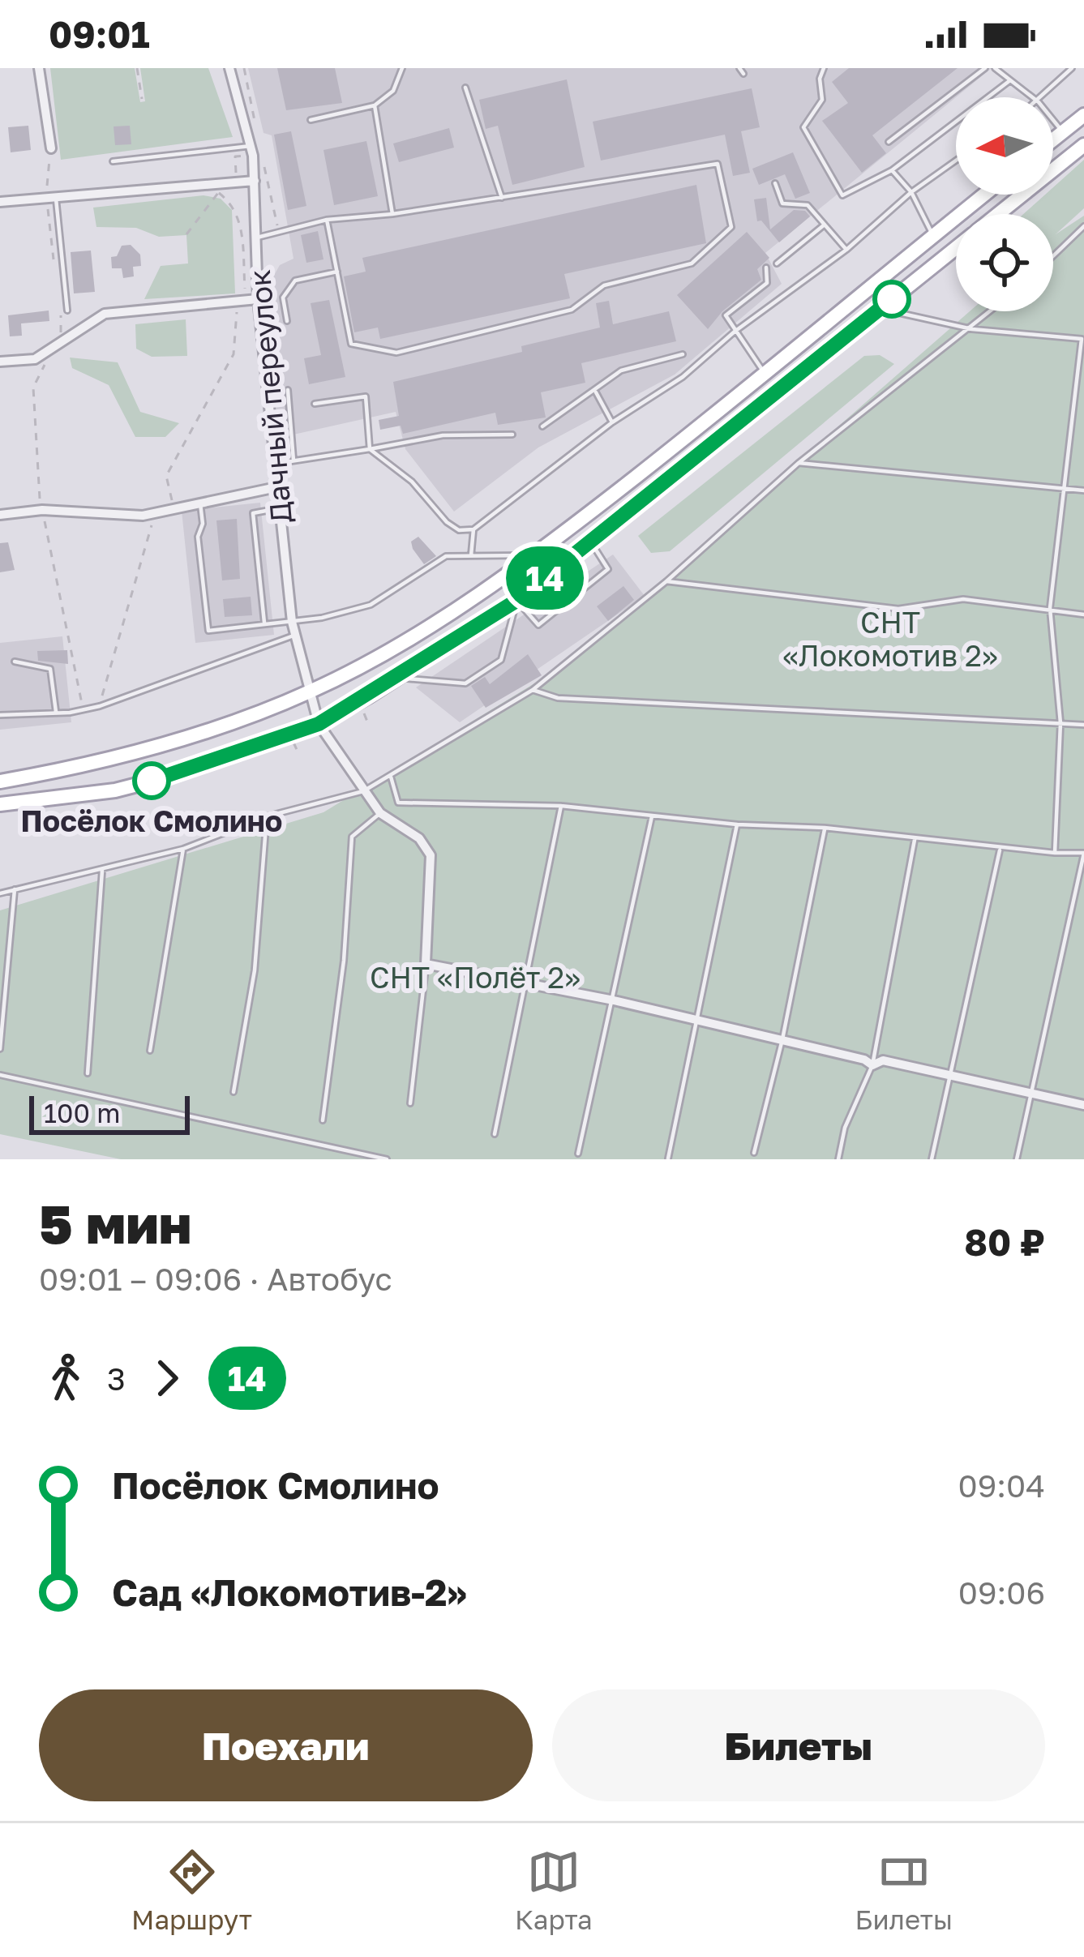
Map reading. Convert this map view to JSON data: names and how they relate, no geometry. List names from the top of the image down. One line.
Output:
{"streets":{"street":["Дачный переулок"]},"parks":["СНТ «Локомотив 2»","СНТ «Полёт 2»"],"places":["Посёлок Смолино"],"lines":["bus line 14"],"scale_bar":"100 m","north":"left","page":{"status":"09:01","on_map":"14","scale":"100 m","heading":["5 мин","09:01 – 09:06 · Автобус","80 ₽"],"legs":["3","14"],"list":[{"name":"Посёлок Смолино","value":"09:04"},{"name":"Сад «Локомотив-2»","value":"09:06"}],"buttons":["Поехали","Билеты"],"tabs":["Маршрут","Карта","Билеты"]}}
